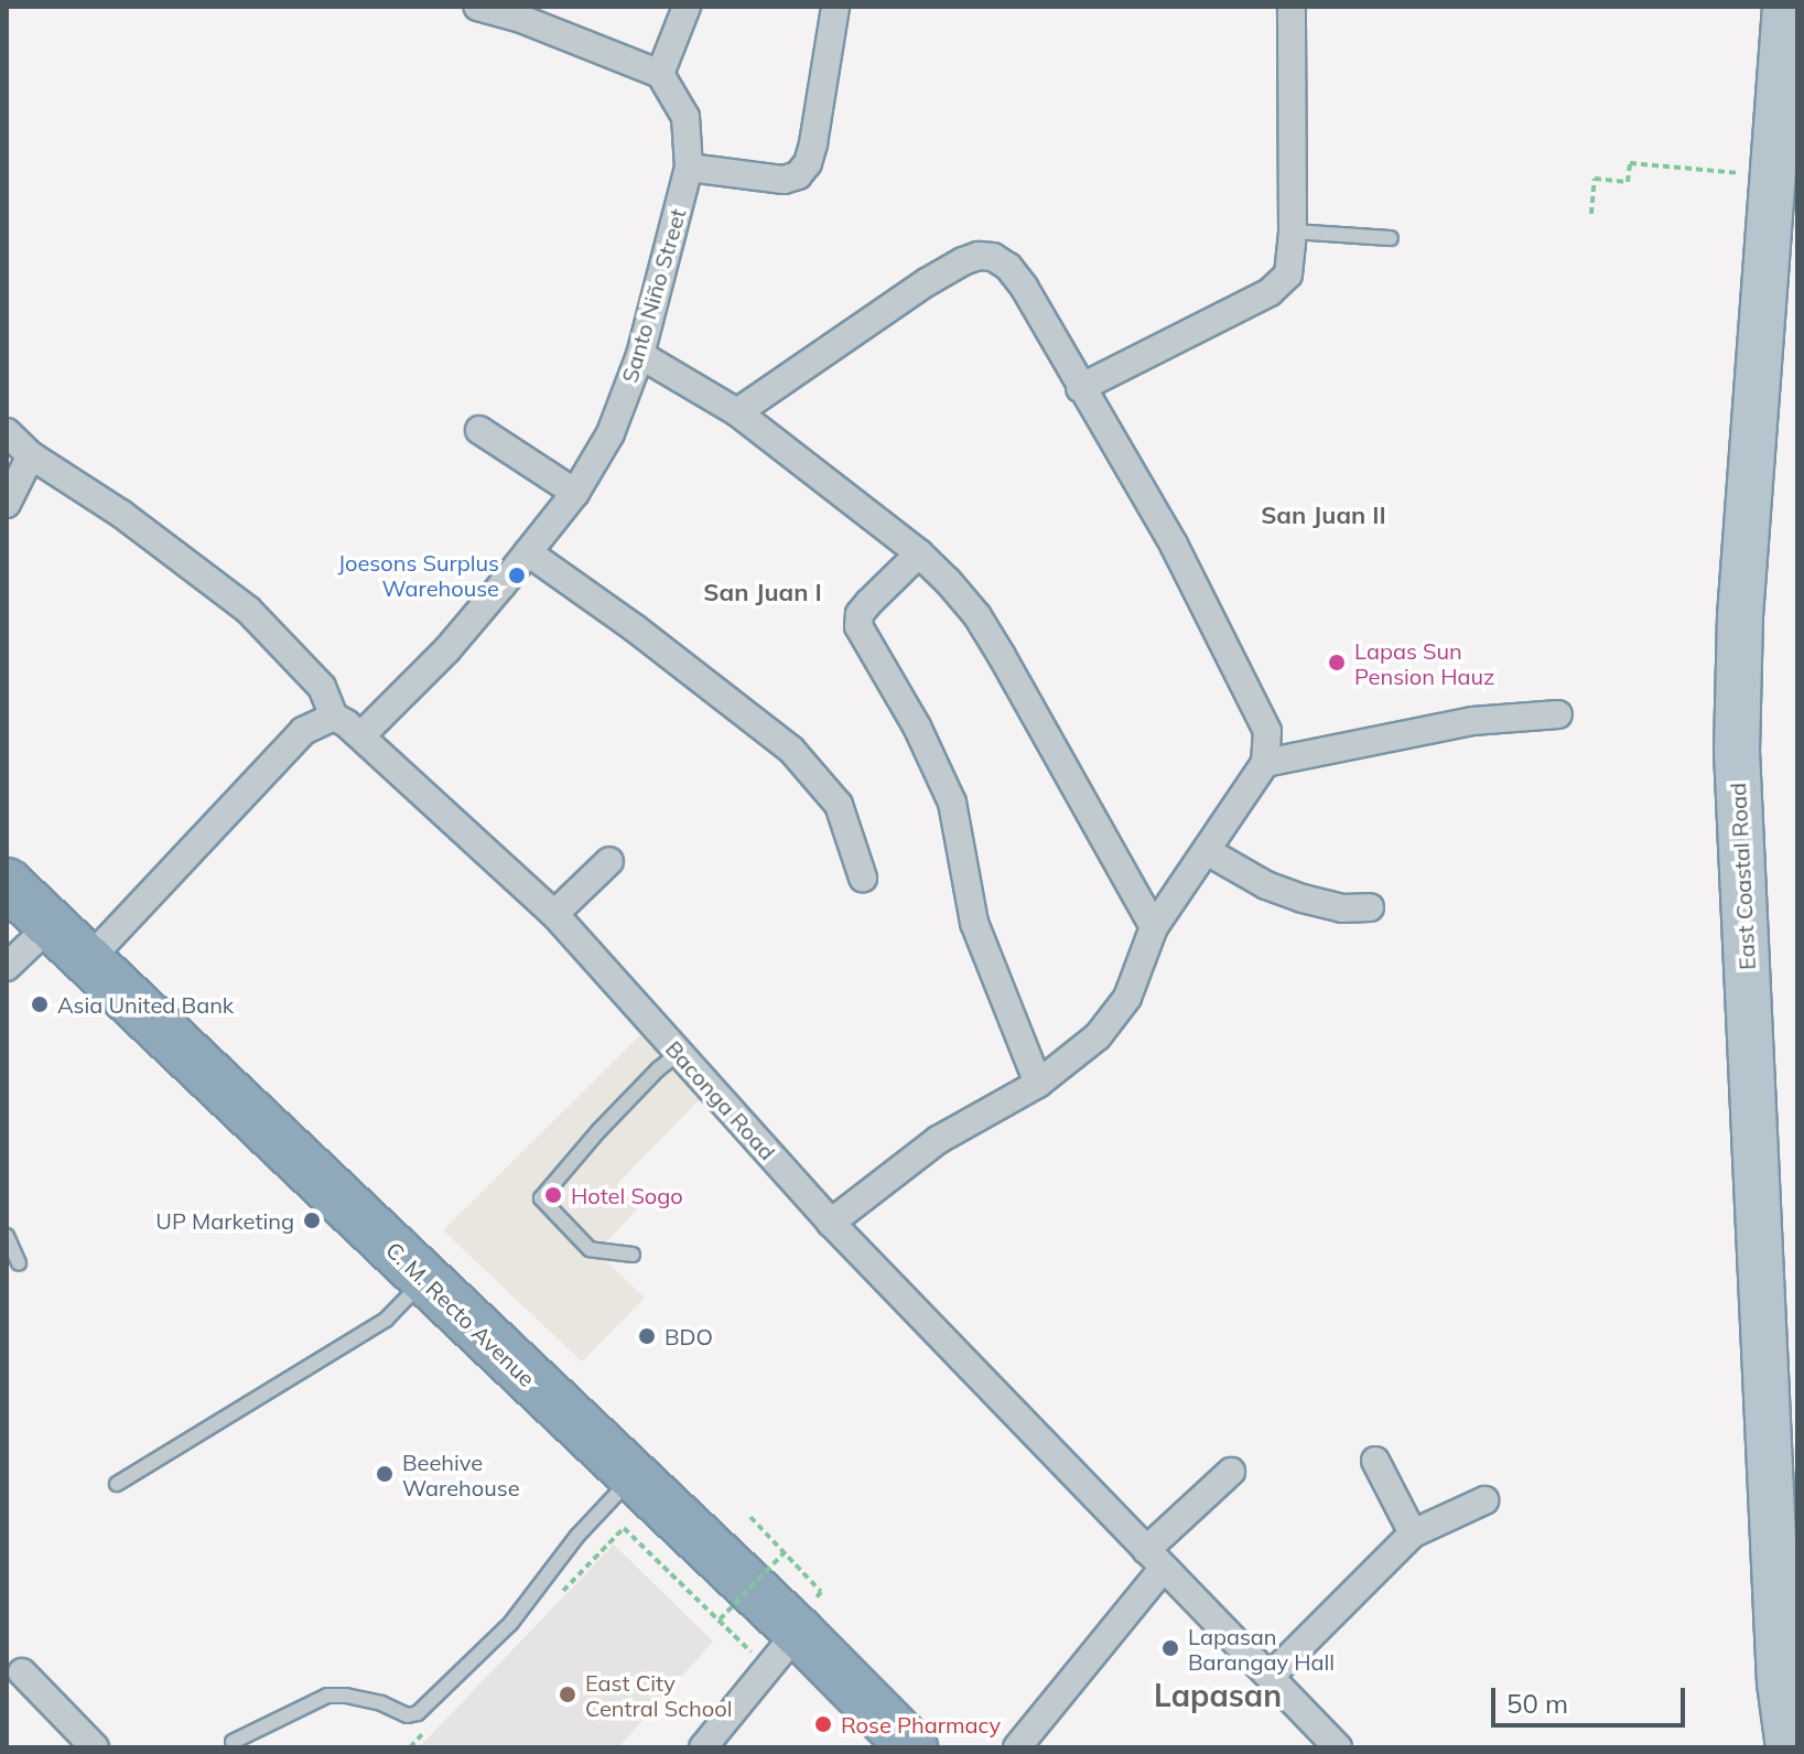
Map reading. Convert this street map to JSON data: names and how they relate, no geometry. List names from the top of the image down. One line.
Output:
{"streets":{"highway":["C. M. Recto Avenue"],"main road":["East Coastal Road"],"street":["Santo Niño Street","Baconga Road"]},"crossings":[["Santo Niño Street","Baconga Road"]],"districts":["San Juan II","San Juan I","Lapasan"],"places":["Joesons Surplus Warehouse","Lapas Sun Pension Hauz","Asia United Bank","Hotel Sogo","UP Marketing","BDO","Beehive Warehouse","Lapasan Barangay Hall","East City Central School","Rose Pharmacy"],"scale_bar":"50 m"}
